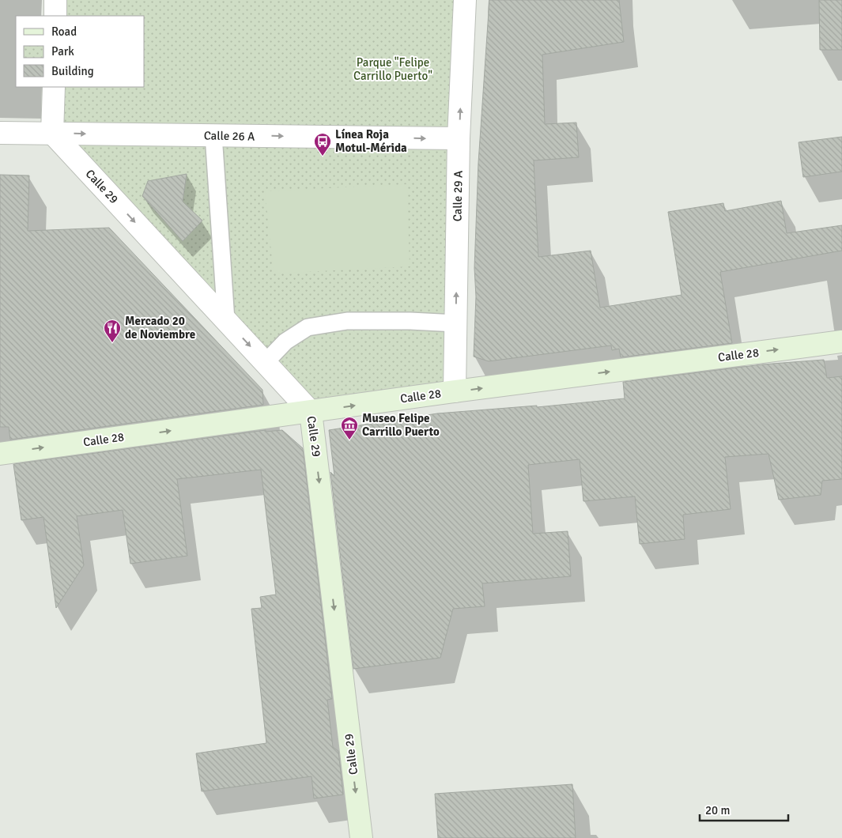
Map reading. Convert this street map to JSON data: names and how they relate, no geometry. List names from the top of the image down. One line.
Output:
{"streets":{"main road":["Calle 29","Calle 28"],"street":["Calle 26 A","Calle 29 A"]},"crossings":[["Calle 26 A","Calle 29"],["Calle 26 A","Calle 29 A"],["Calle 29","Calle 28"],["Calle 29 A","Calle 28"]],"one_way":["Calle 26 A","Calle 29","Calle 29 A","Calle 28"],"parks":["Parque \"Felipe Carrillo Puerto\""],"places":{"bus stop":["Línea Roja Motul-Mérida"],"restaurant":["Mercado 20 de Noviembre"],"museum":["Museo Felipe Carrillo Puerto"]},"legend":["Road","Park","Building"],"scale_bar":"20 m"}
